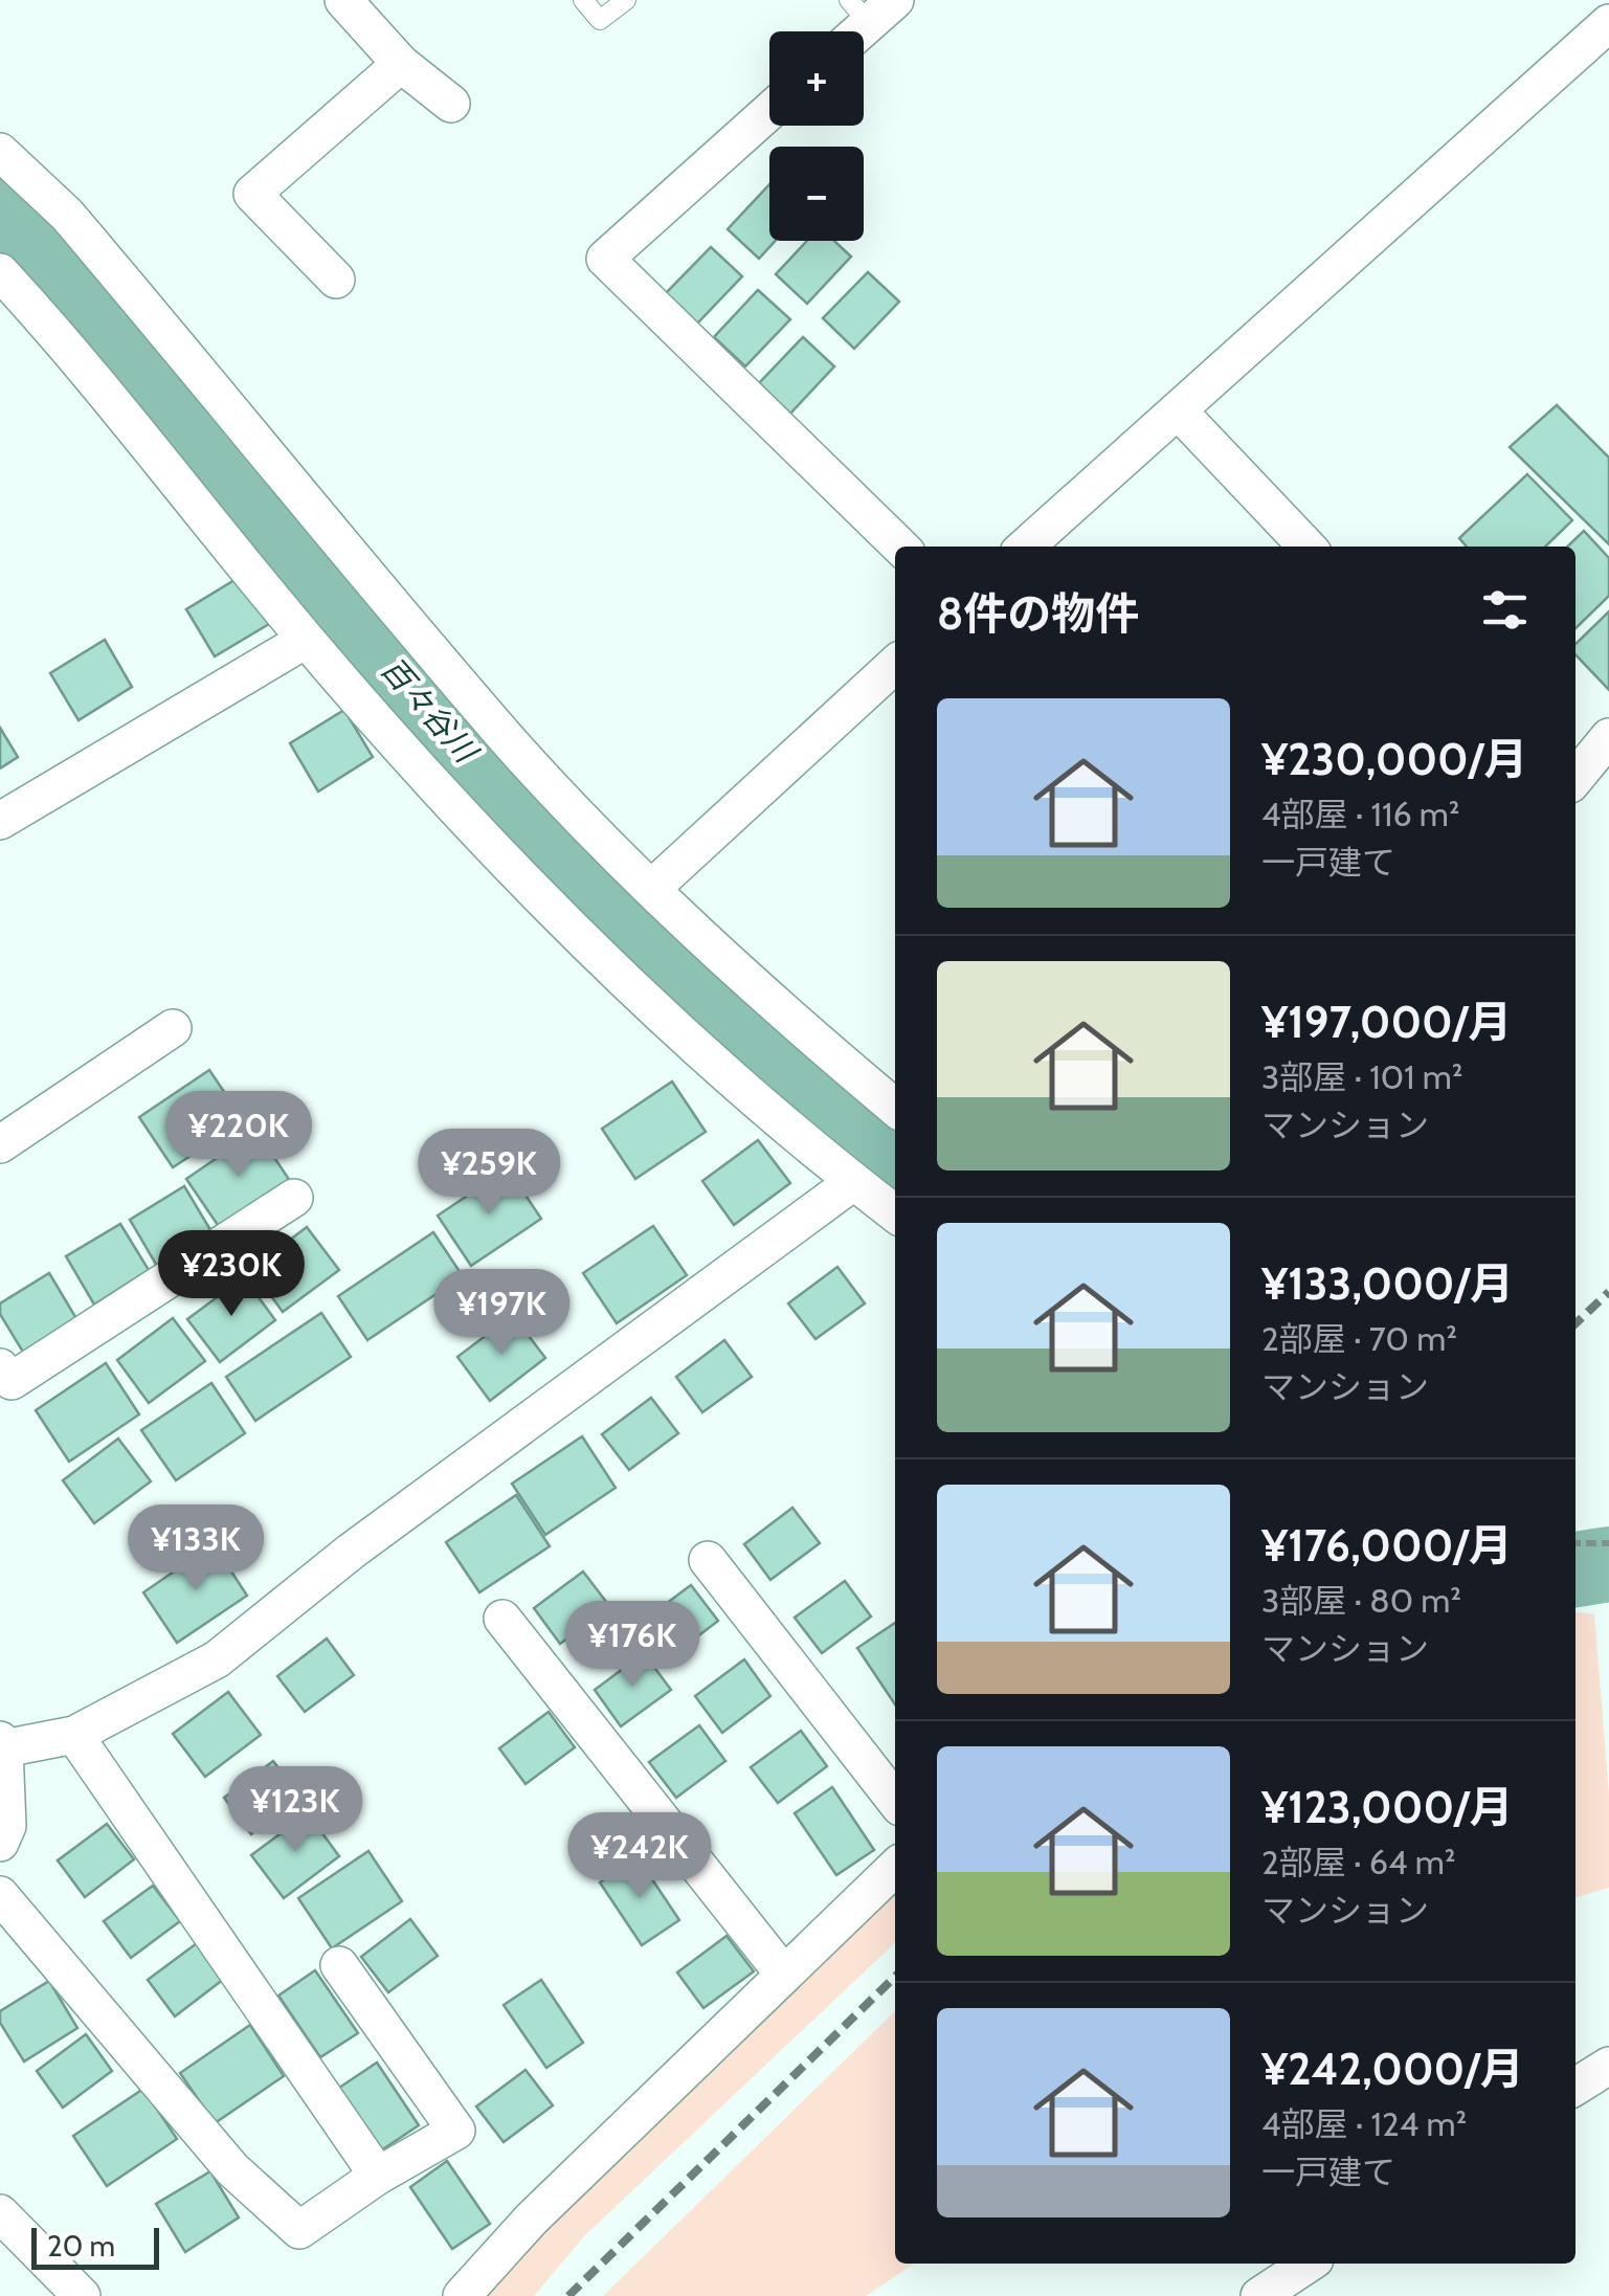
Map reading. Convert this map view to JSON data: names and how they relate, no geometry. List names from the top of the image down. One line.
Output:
{"water":["百々谷川"],"scale_bar":"20 m","page":{"map_buttons":["+","−"],"heading":"8件の物件","list":[{"name":"¥230,000/月","note":"4部屋 · 116 m² · 一戸建て"},{"name":"¥197,000/月","note":"3部屋 · 101 m² · マンション"},{"name":"¥133,000/月","note":"2部屋 · 70 m² · マンション"},{"name":"¥176,000/月","note":"3部屋 · 80 m² · マンション"},{"name":"¥123,000/月","note":"2部屋 · 64 m² · マンション"},{"name":"¥242,000/月","note":"4部屋 · 124 m² · 一戸建て"}],"price":["¥220K","¥259K","¥230K","¥197K","¥133K","¥176K","¥123K","¥242K"],"scale":"20 m"}}
